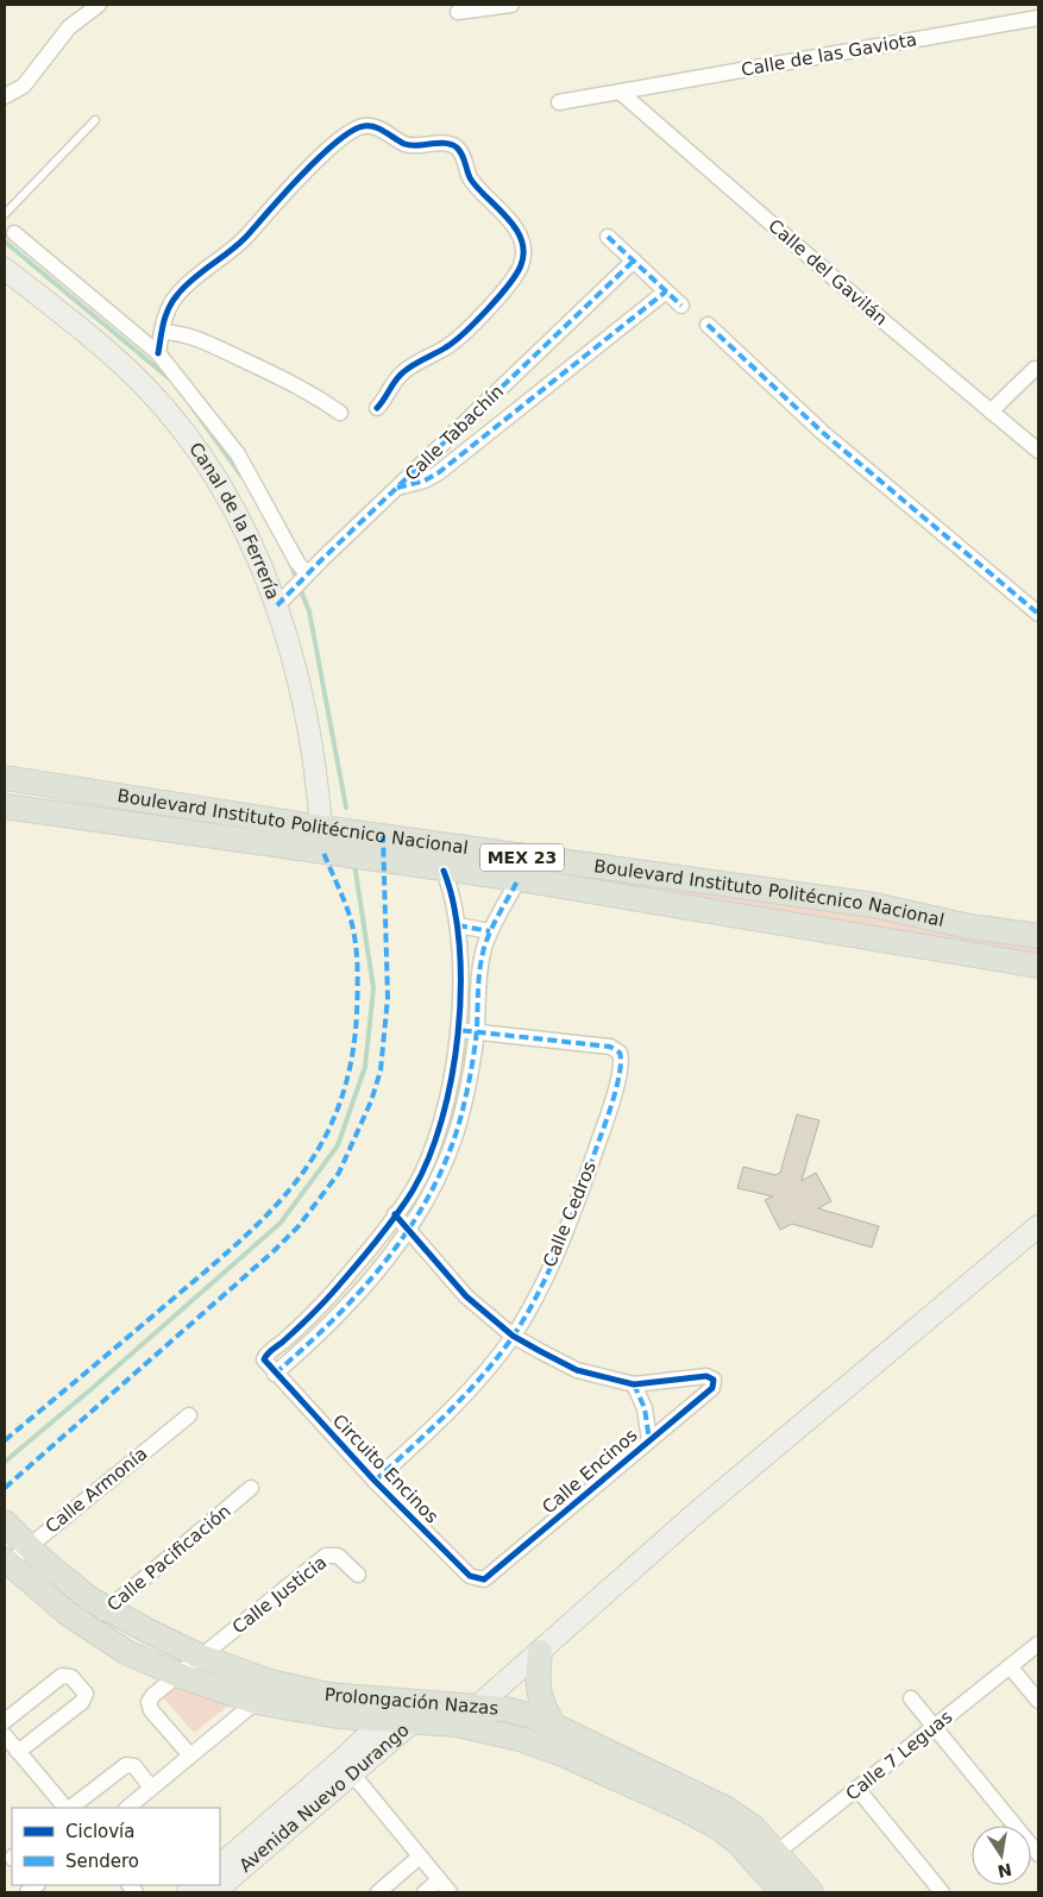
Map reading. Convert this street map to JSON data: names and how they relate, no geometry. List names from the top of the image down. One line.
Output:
{"streets":{"main road":["Boulevard Instituto Politécnico Nacional","MEX 23","Prolongación Nazas"],"street":["Calle de las Gaviota","Calle del Gavilán","Calle Tabachín","Canal de la Ferrería","Calle Cedros","Circuito Encinos","Calle Encinos","Calle Armonía","Calle Pacificación","Calle Justicia","Calle 7 Leguas","Avenida Nuevo Durango"]},"crossings":[["Calle de las Gaviota","Calle del Gavilán"],["Calle Tabachín","Canal de la Ferrería"],["Canal de la Ferrería","Boulevard Instituto Politécnico Nacional"],["Calle Cedros","Circuito Encinos"],["Circuito Encinos","Calle Encinos"],["Calle Armonía","Prolongación Nazas"],["Calle Pacificación","Prolongación Nazas"],["Calle Justicia","Prolongación Nazas"],["Prolongación Nazas","Calle 7 Leguas"],["Prolongación Nazas","Avenida Nuevo Durango"]],"legend":["Ciclovía","Sendero"],"north":"bottom"}
